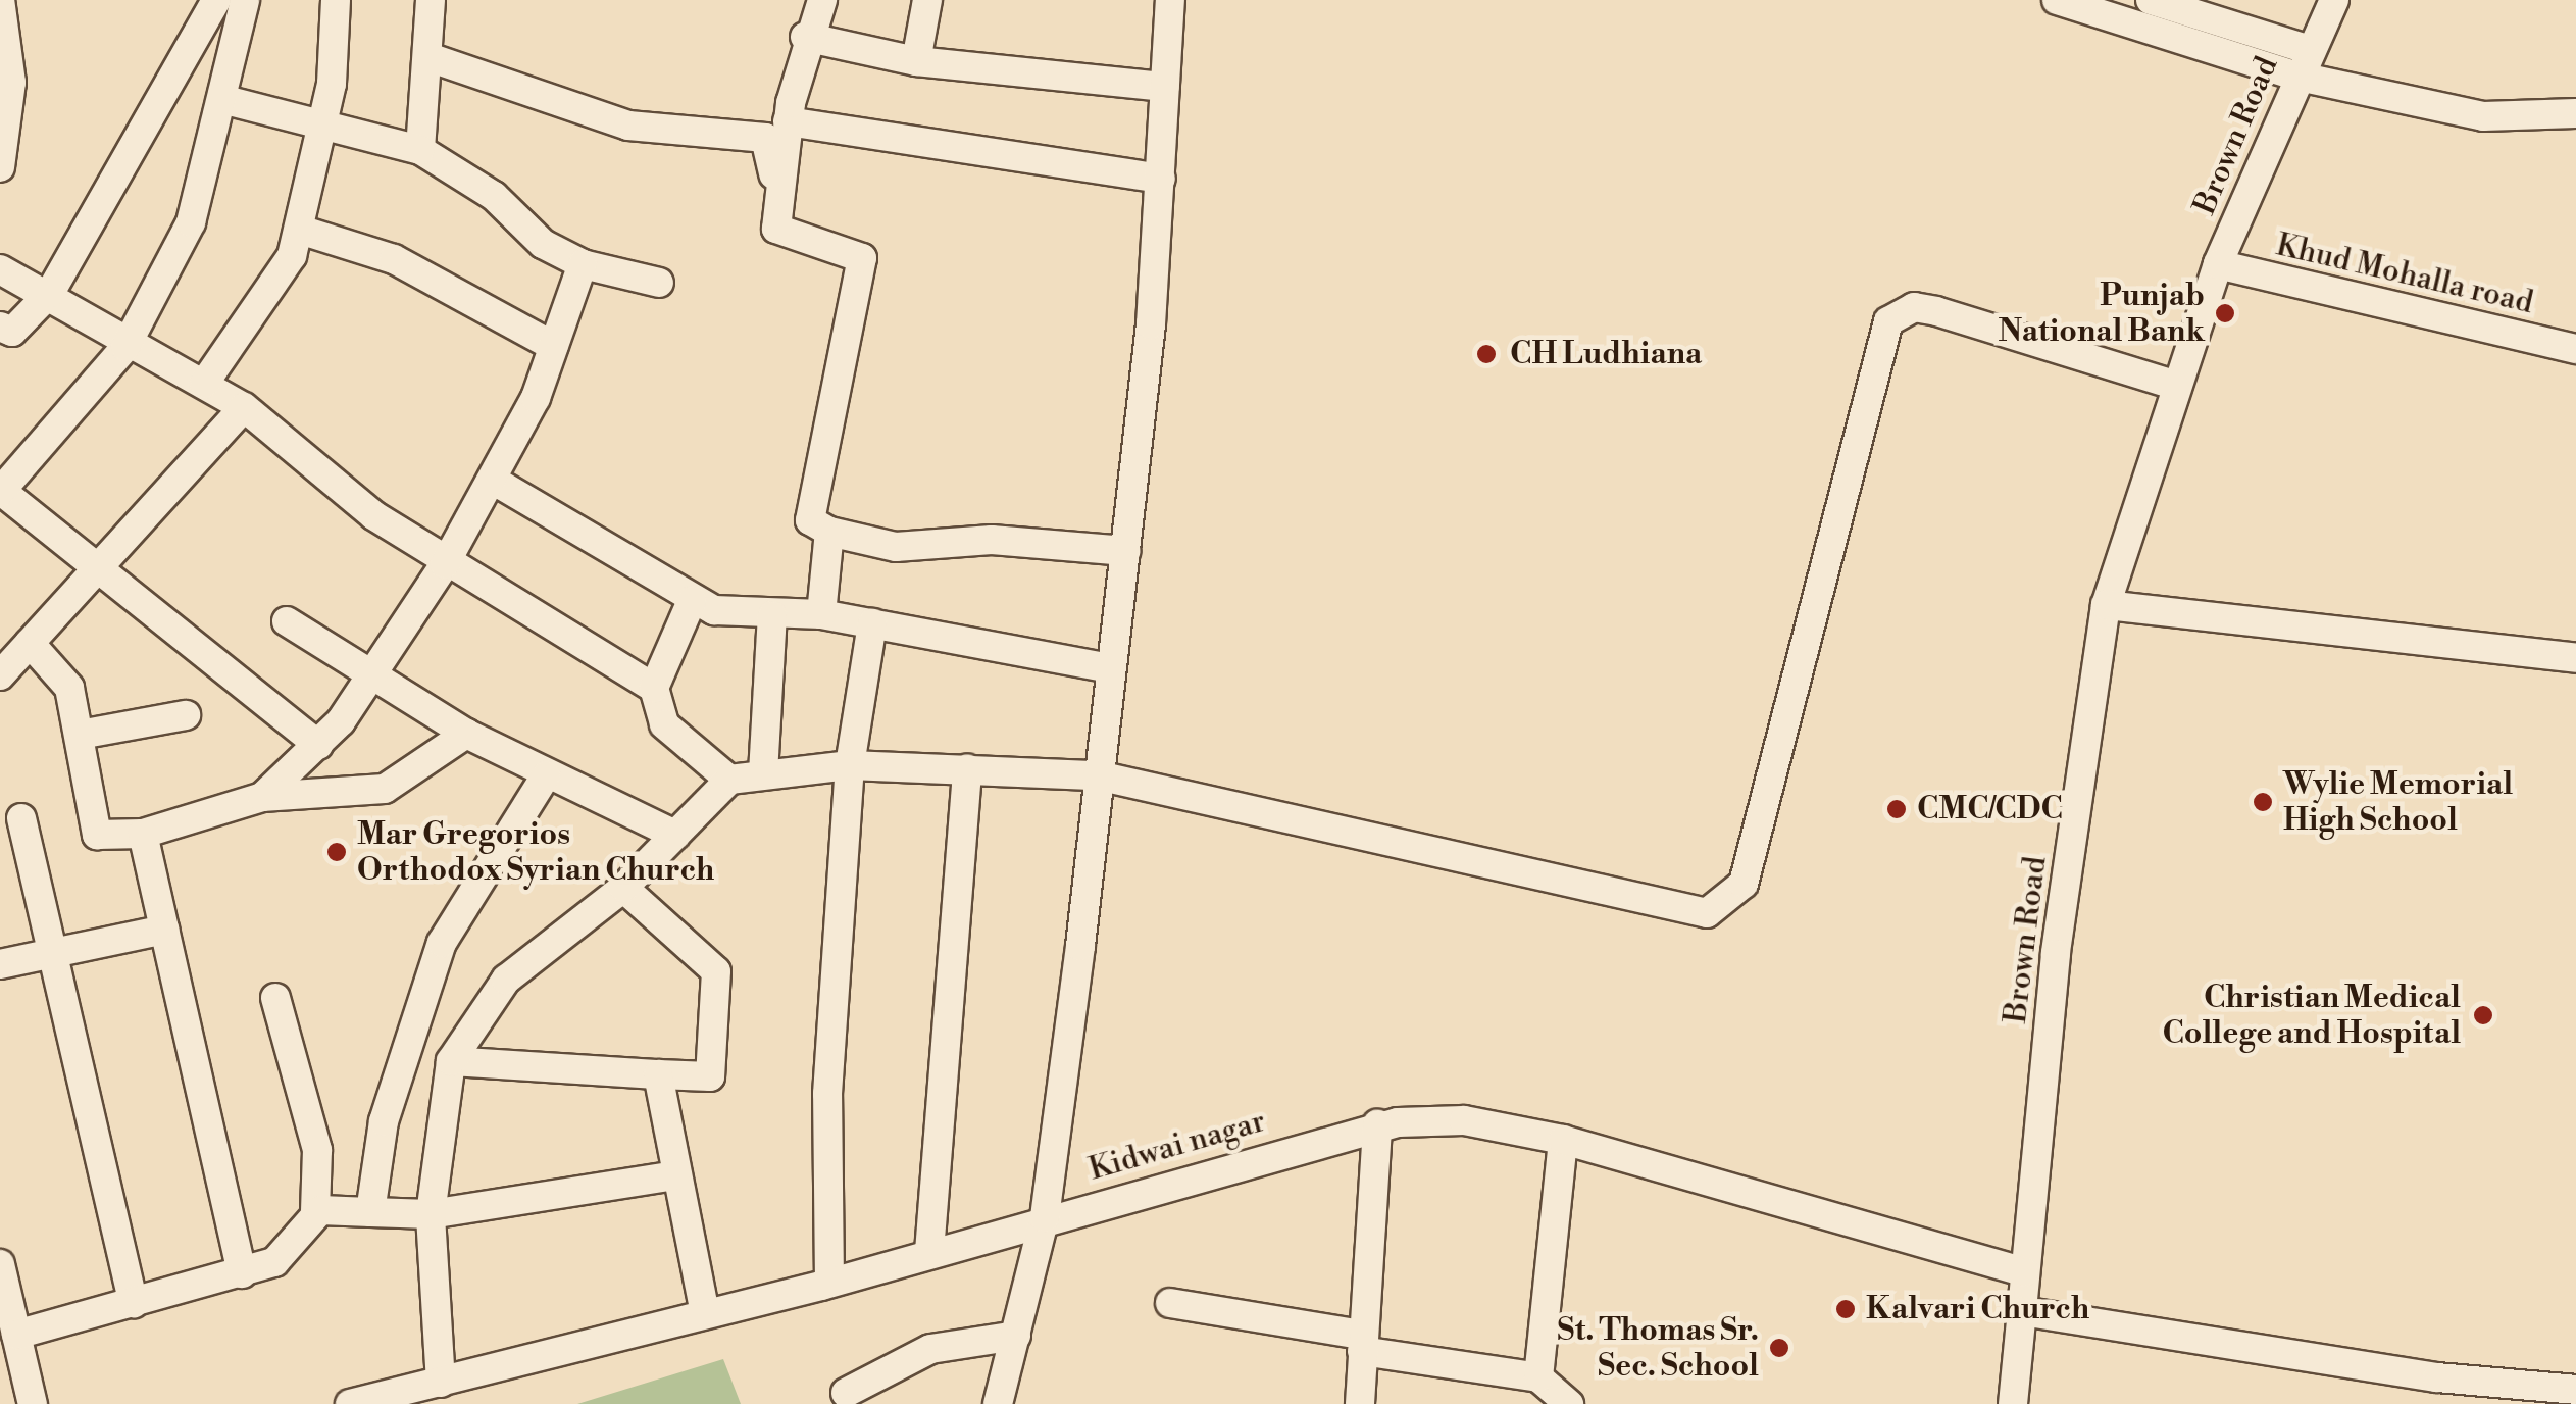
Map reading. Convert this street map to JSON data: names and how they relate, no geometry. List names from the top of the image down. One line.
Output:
{"streets":{"street":["Brown Road","Khud Mohalla road","Kidwai nagar"]},"crossings":[["Brown Road","Khud Mohalla road"],["Brown Road","Kidwai nagar"]],"places":["Punjab National Bank","CH Ludhiana","Wylie Memorial High School","CMC/CDC","Mar Gregorios Orthodox Syrian Church","Christian Medical College and Hospital","Kalvari Church","St. Thomas Sr. Sec. School"]}
